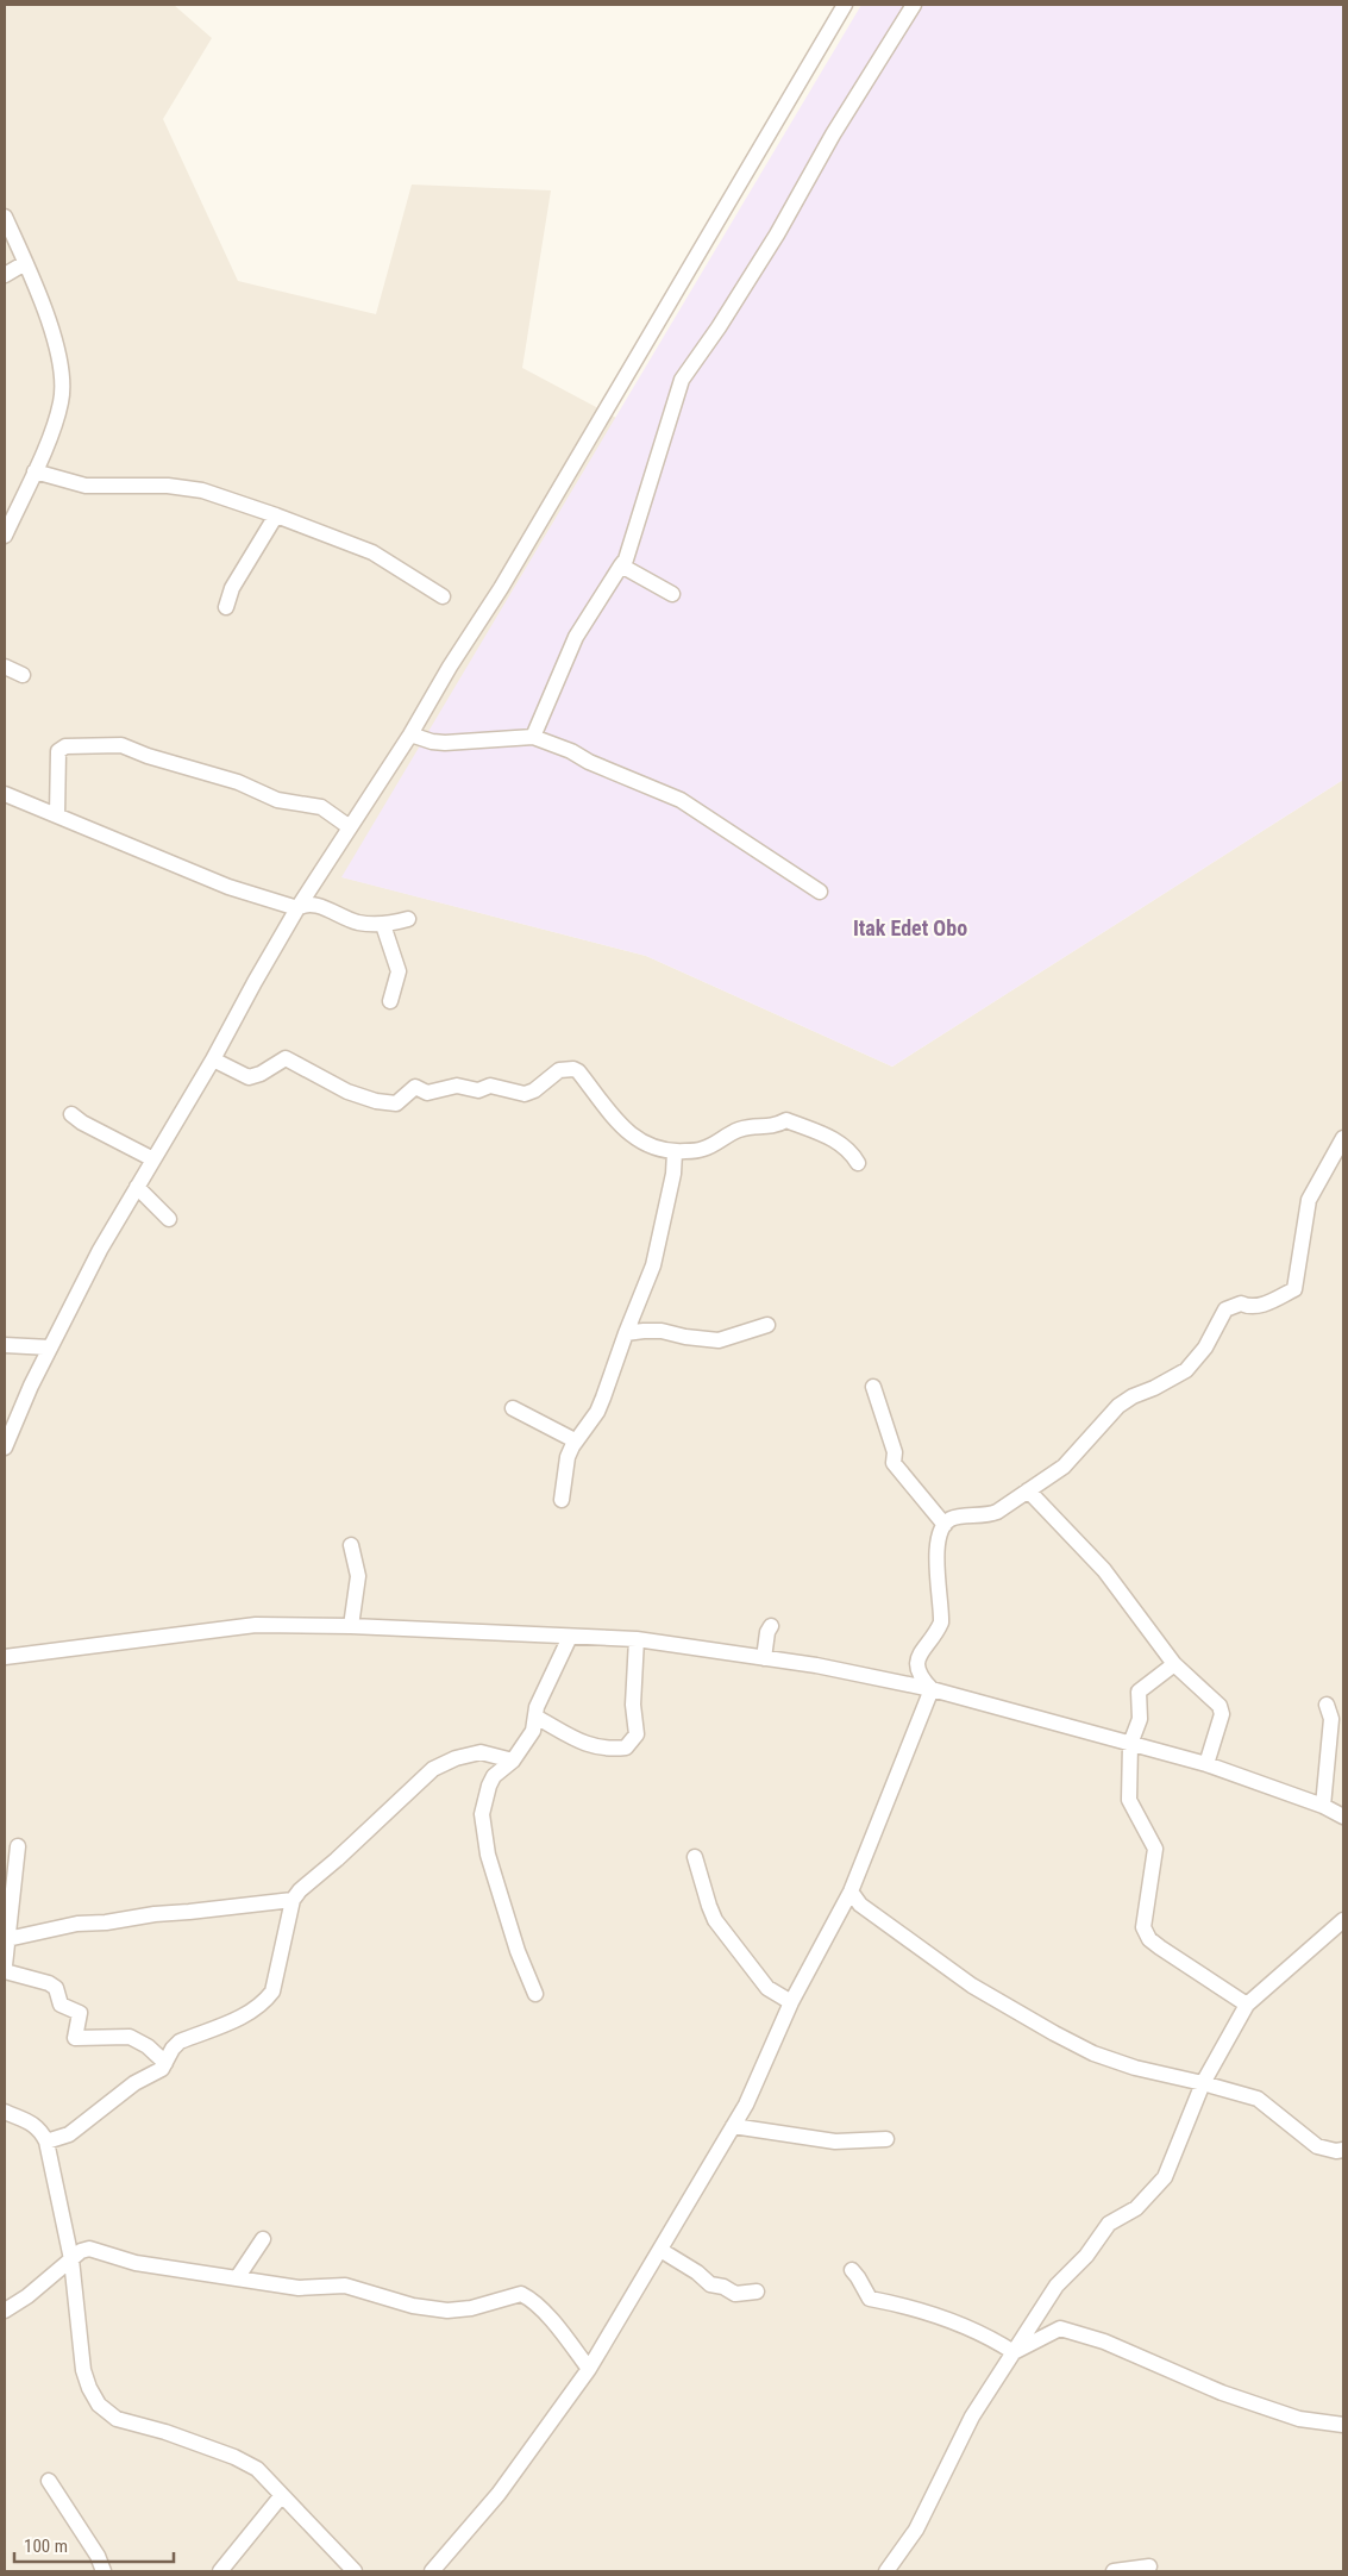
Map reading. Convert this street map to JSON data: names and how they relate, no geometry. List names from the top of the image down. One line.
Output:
{"districts":["Itak Edet Obo"],"scale_bar":"100 m"}
